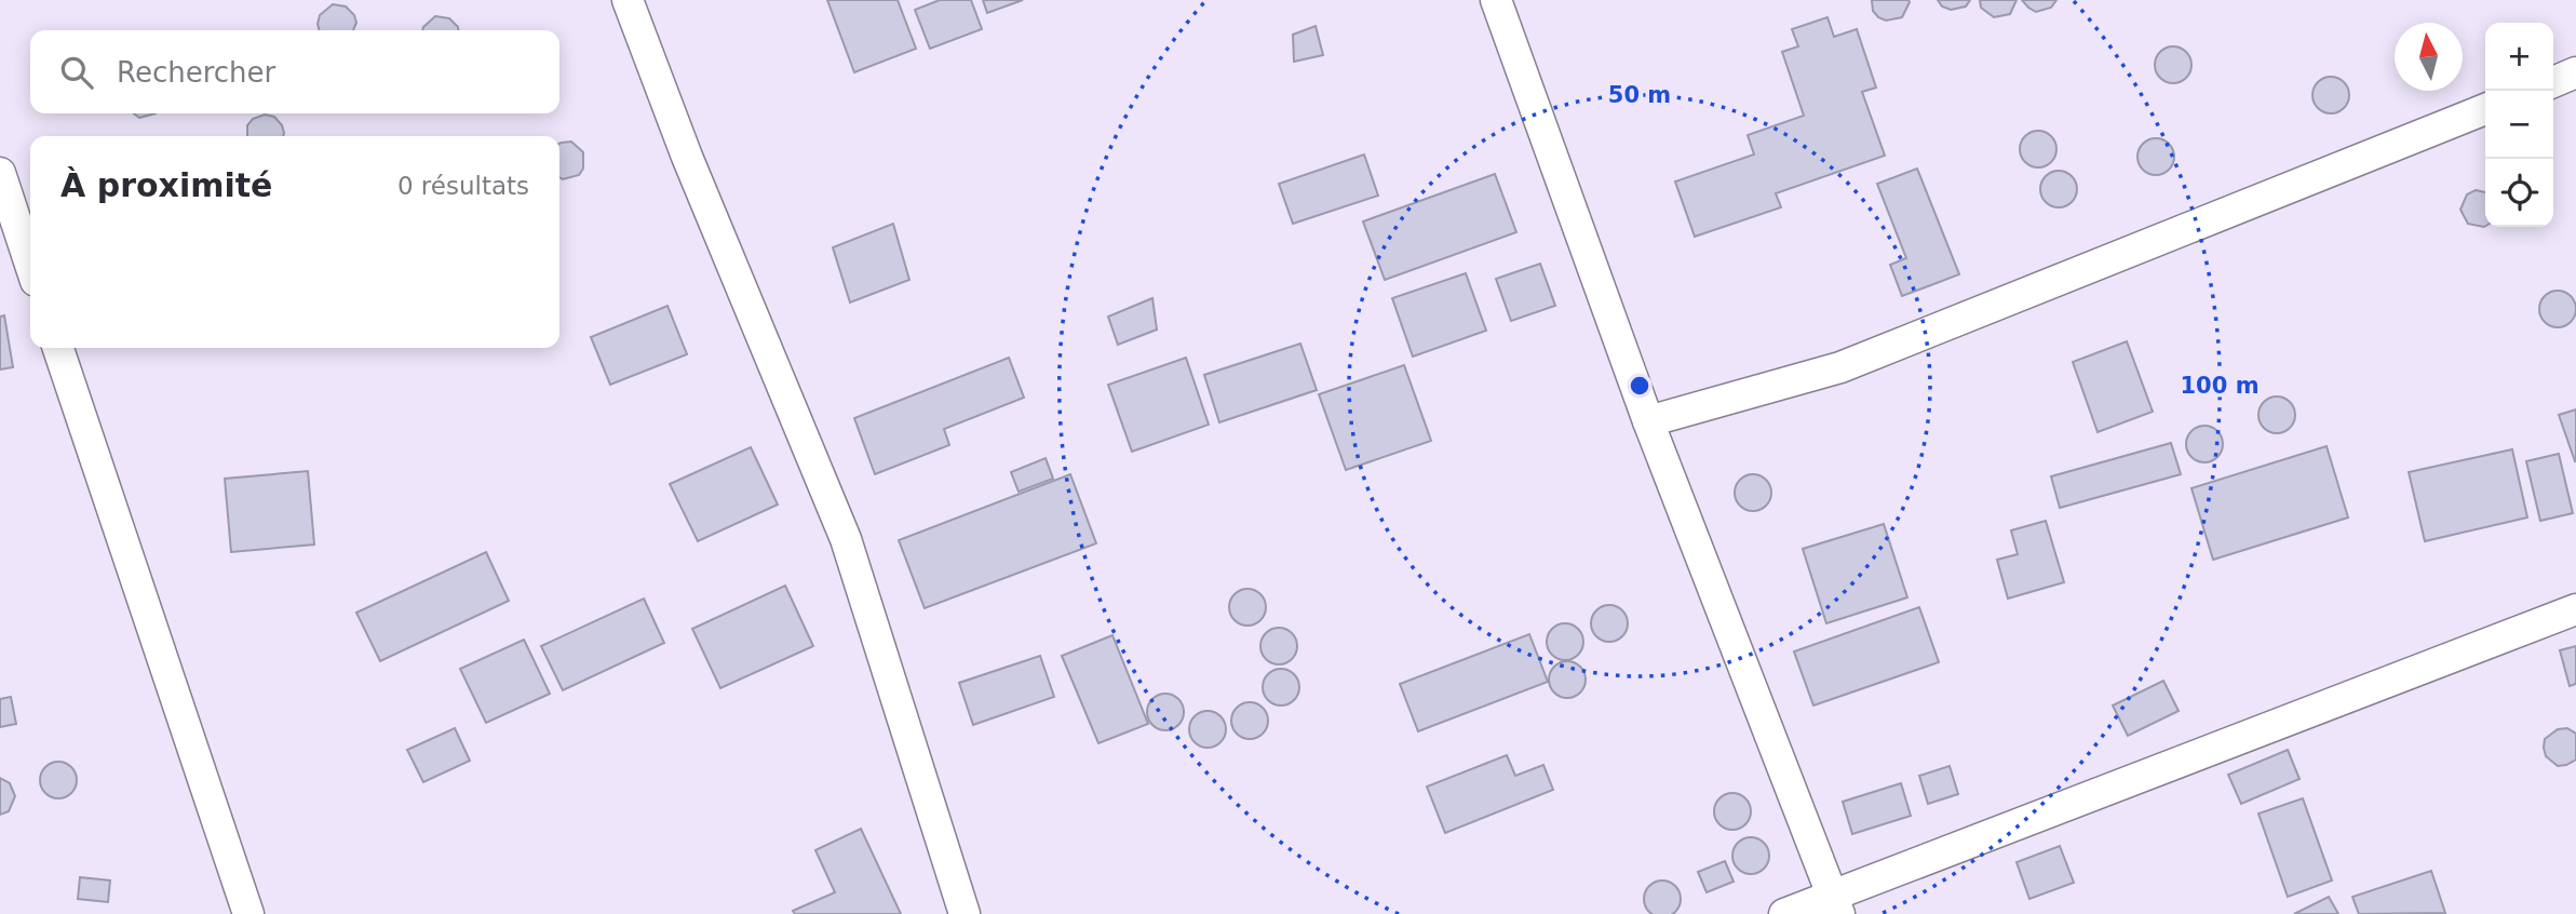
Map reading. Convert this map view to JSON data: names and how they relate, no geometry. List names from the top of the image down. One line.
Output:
{"north":"top","page":{"map_buttons":["+","−"],"search":"Rechercher","heading":["À proximité","0 résultats"]},"rings":["50 m","100 m"]}
